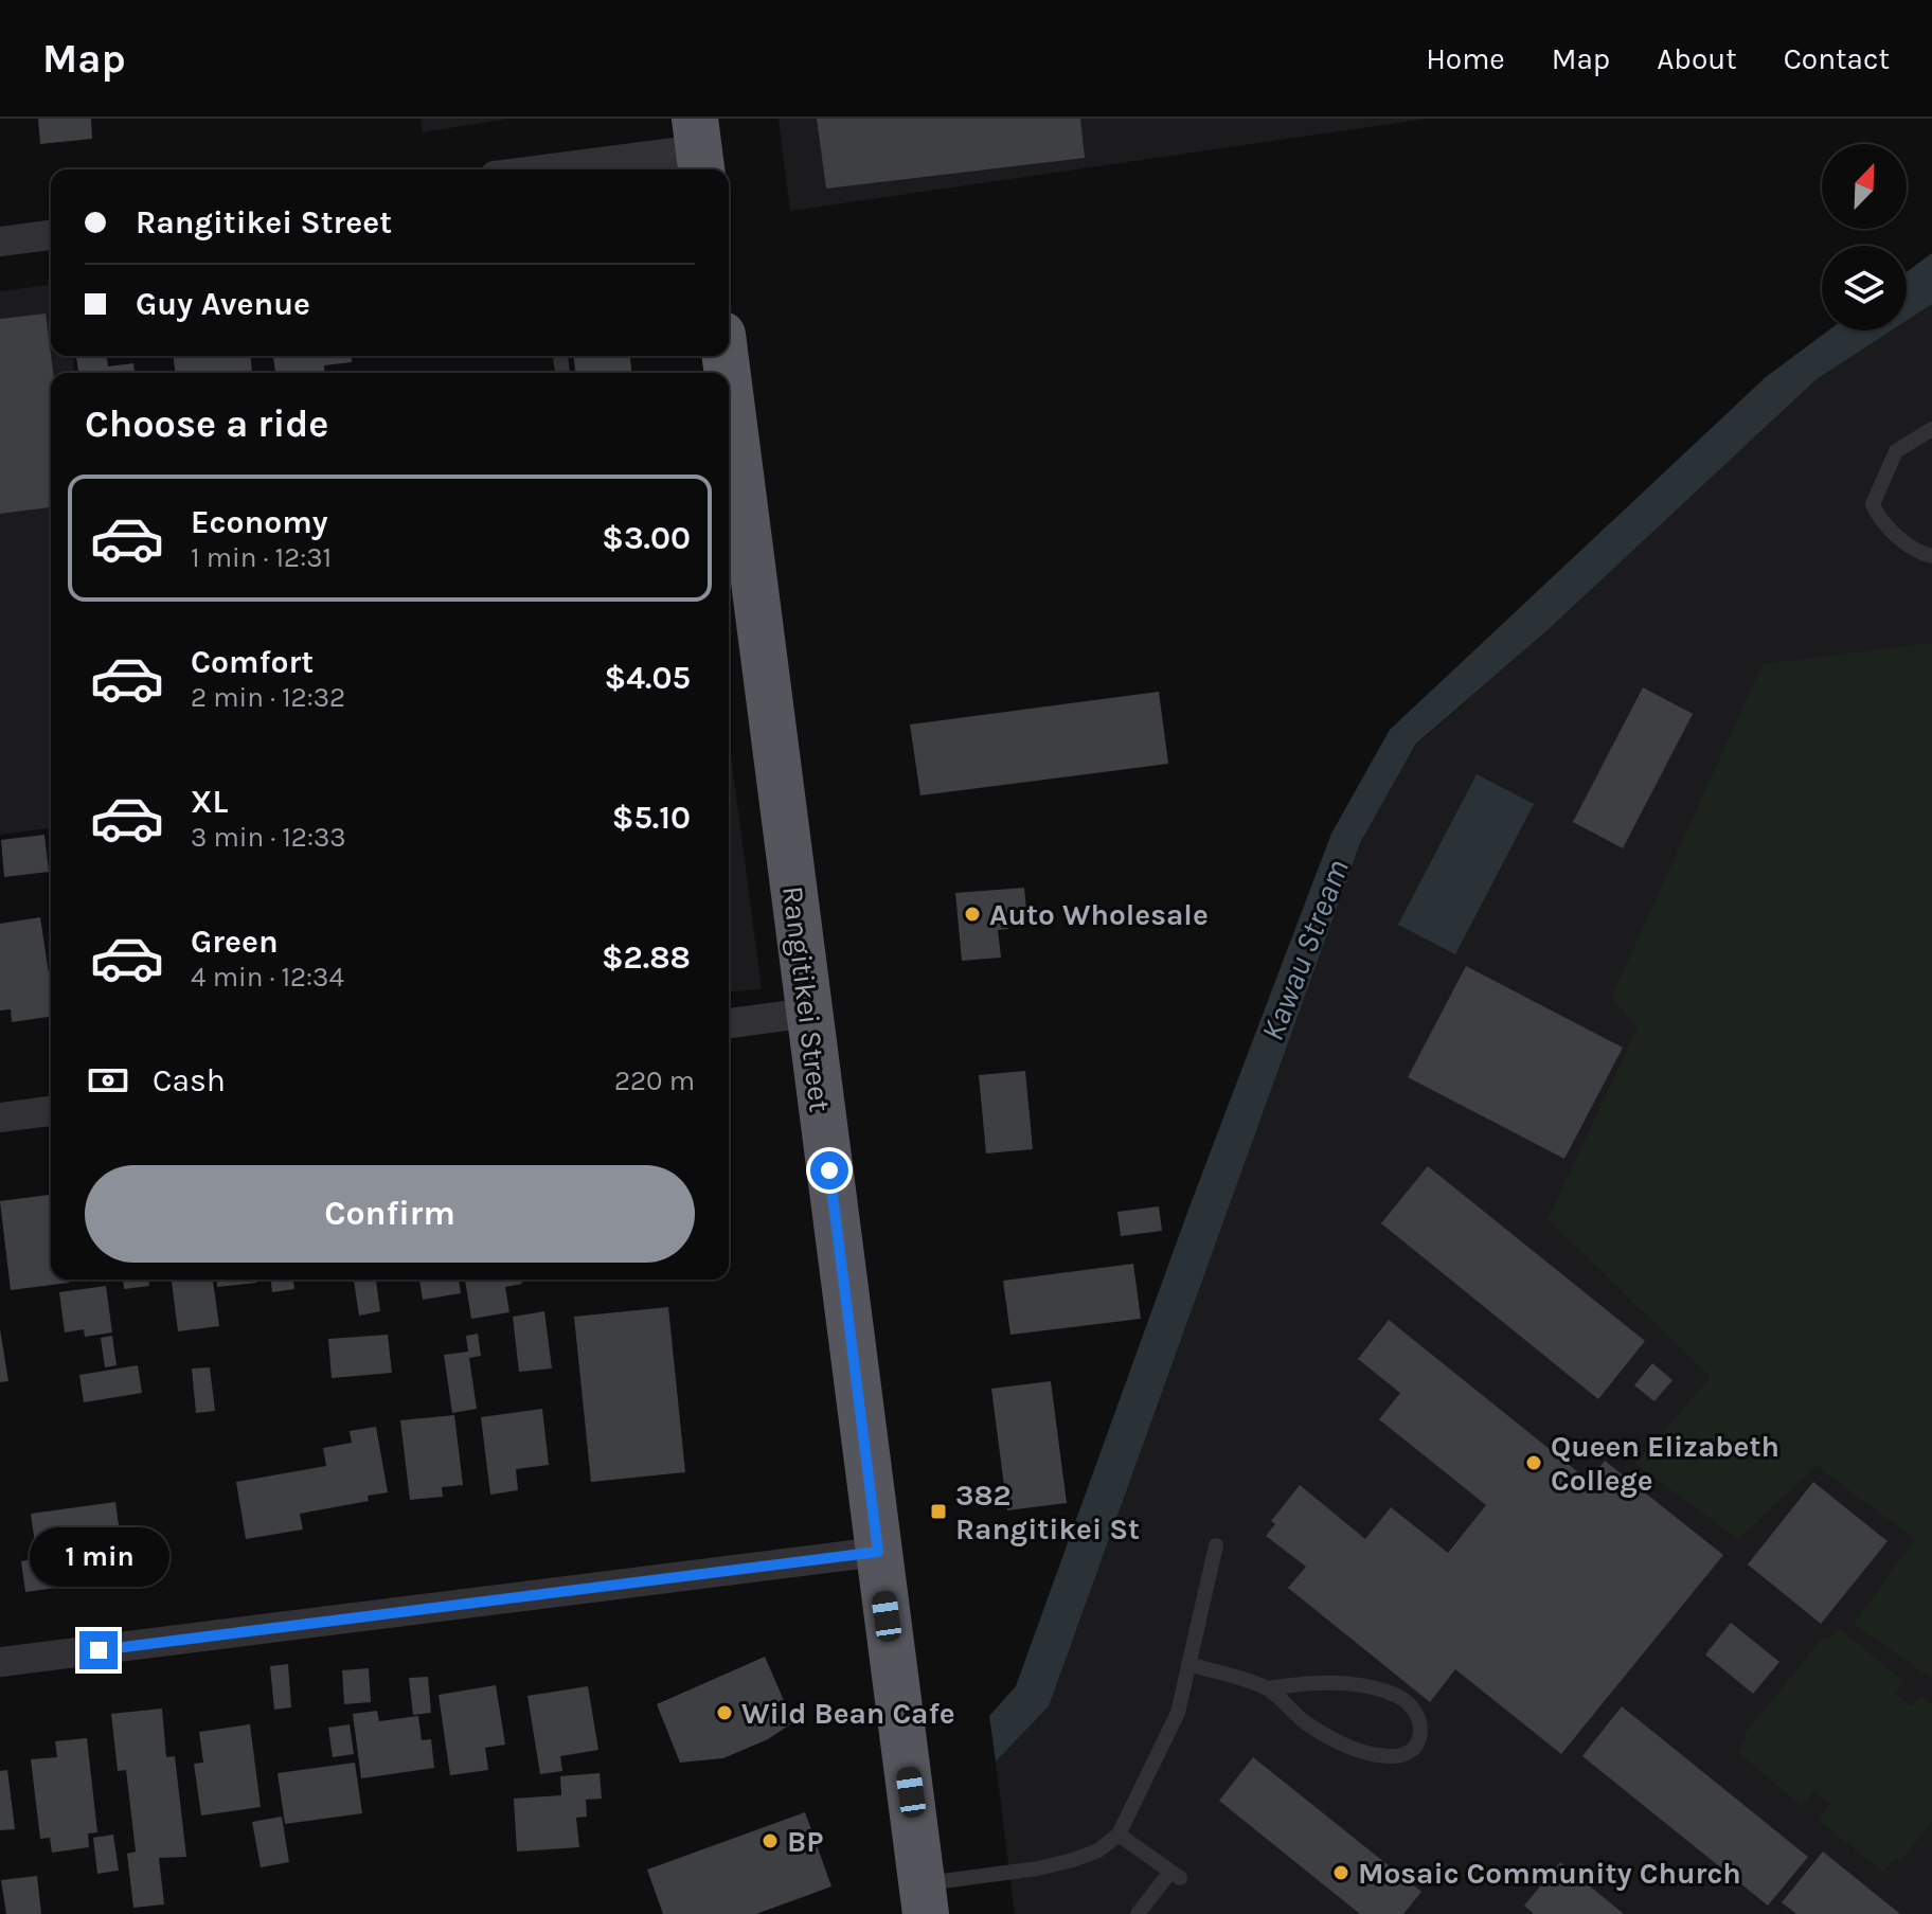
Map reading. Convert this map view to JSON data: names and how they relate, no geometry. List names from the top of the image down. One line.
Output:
{"streets":{"highway":["Rangitikei Street"]},"water":["Kawau Stream"],"places":{"other":["Auto Wholesale","Queen Elizabeth College","Wild Bean Cafe","BP","Mosaic Community Church"],"transit":["382 Rangitikei St"]},"north":"top right","page":{"header":"Map","nav":["Home","Map","About","Contact"],"banner":["Rangitikei Street","Guy Avenue"],"heading":"Choose a ride","list":[{"name":"Economy","note":"1 min · 12:31","value":"$3.00"},{"name":"Comfort","note":"2 min · 12:32","value":"$4.05"},{"name":"XL","note":"3 min · 12:33","value":"$5.10"},{"name":"Green","note":"4 min · 12:34","value":"$2.88"}],"pay":["Cash","220 m"],"buttons":"Confirm","bubble":"1 min"}}
